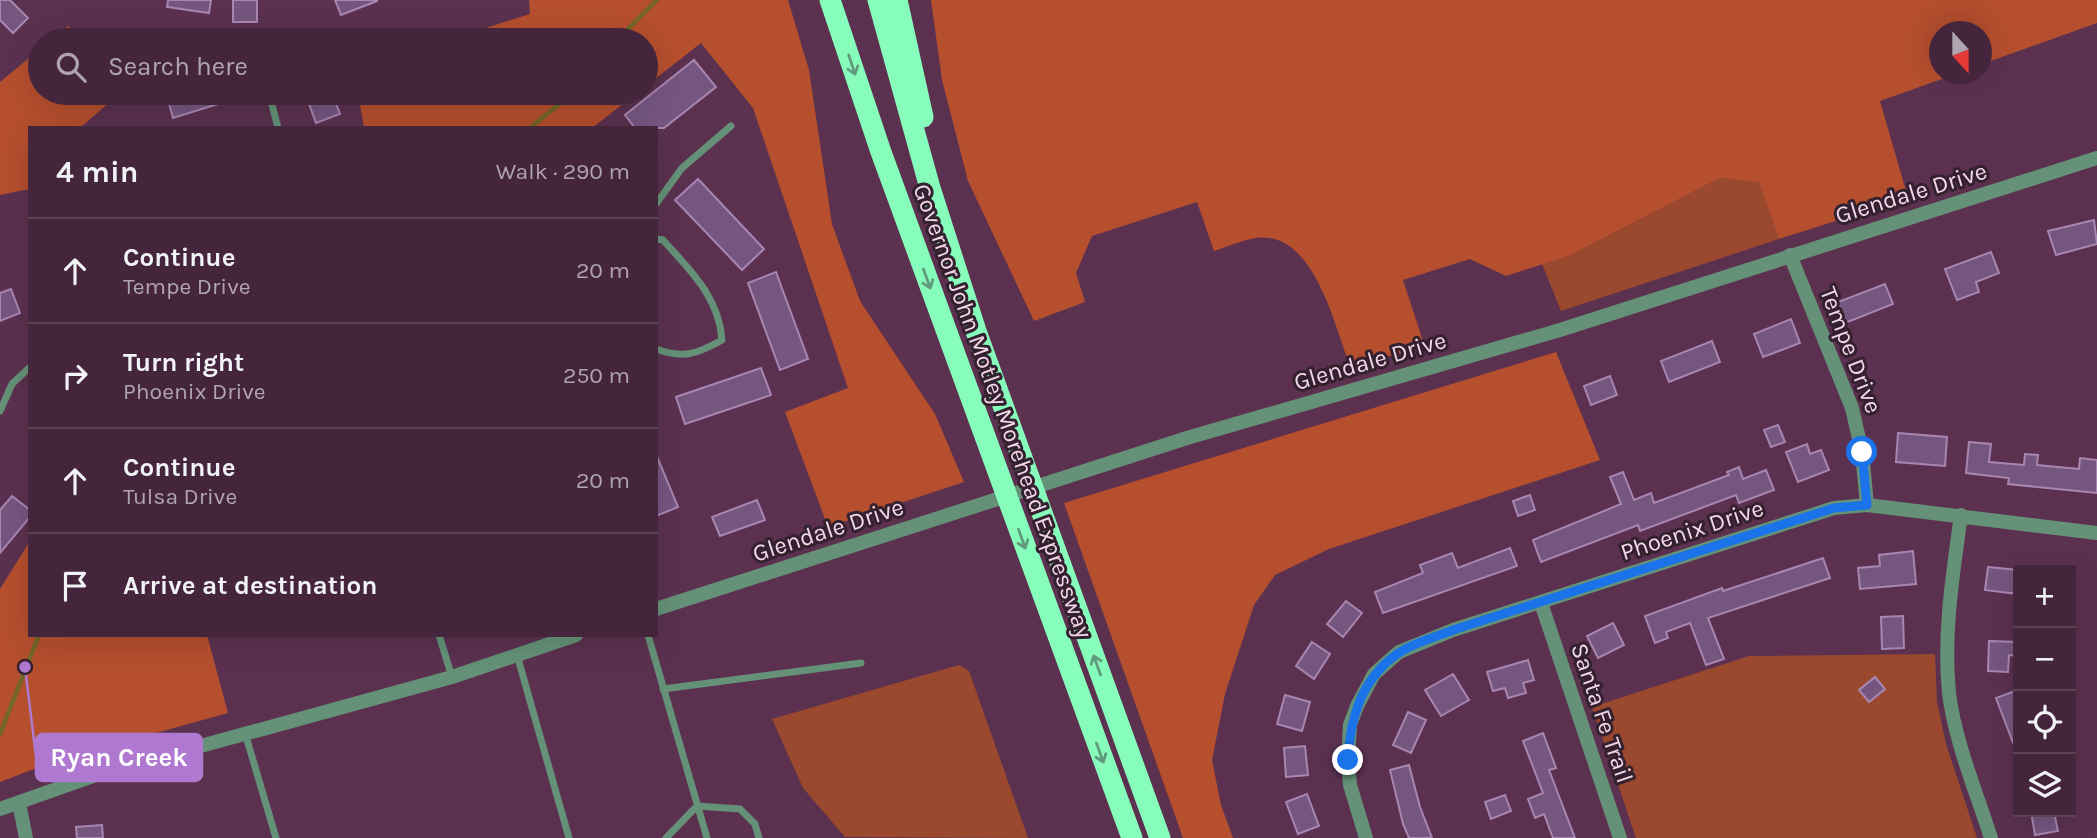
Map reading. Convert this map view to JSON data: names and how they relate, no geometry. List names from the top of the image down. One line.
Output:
{"streets":{"highway":["Governor John Motley Morehead Expressway"],"street":["Glendale Drive","Tempe Drive","Phoenix Drive","Santa Fe Trail"]},"crossings":[["Glendale Drive","Tempe Drive"],["Tempe Drive","Phoenix Drive"],["Phoenix Drive","Santa Fe Trail"]],"places":["Ryan Creek"],"north":"bottom","page":{"search":"Search here","heading":["4 min","Walk · 290 m"],"list":[["Continue","Tempe Drive","20 m"],["Turn right","Phoenix Drive","250 m"],["Continue","Tulsa Drive","20 m"],"Arrive at destination"],"map_buttons":["+","−"]}}
